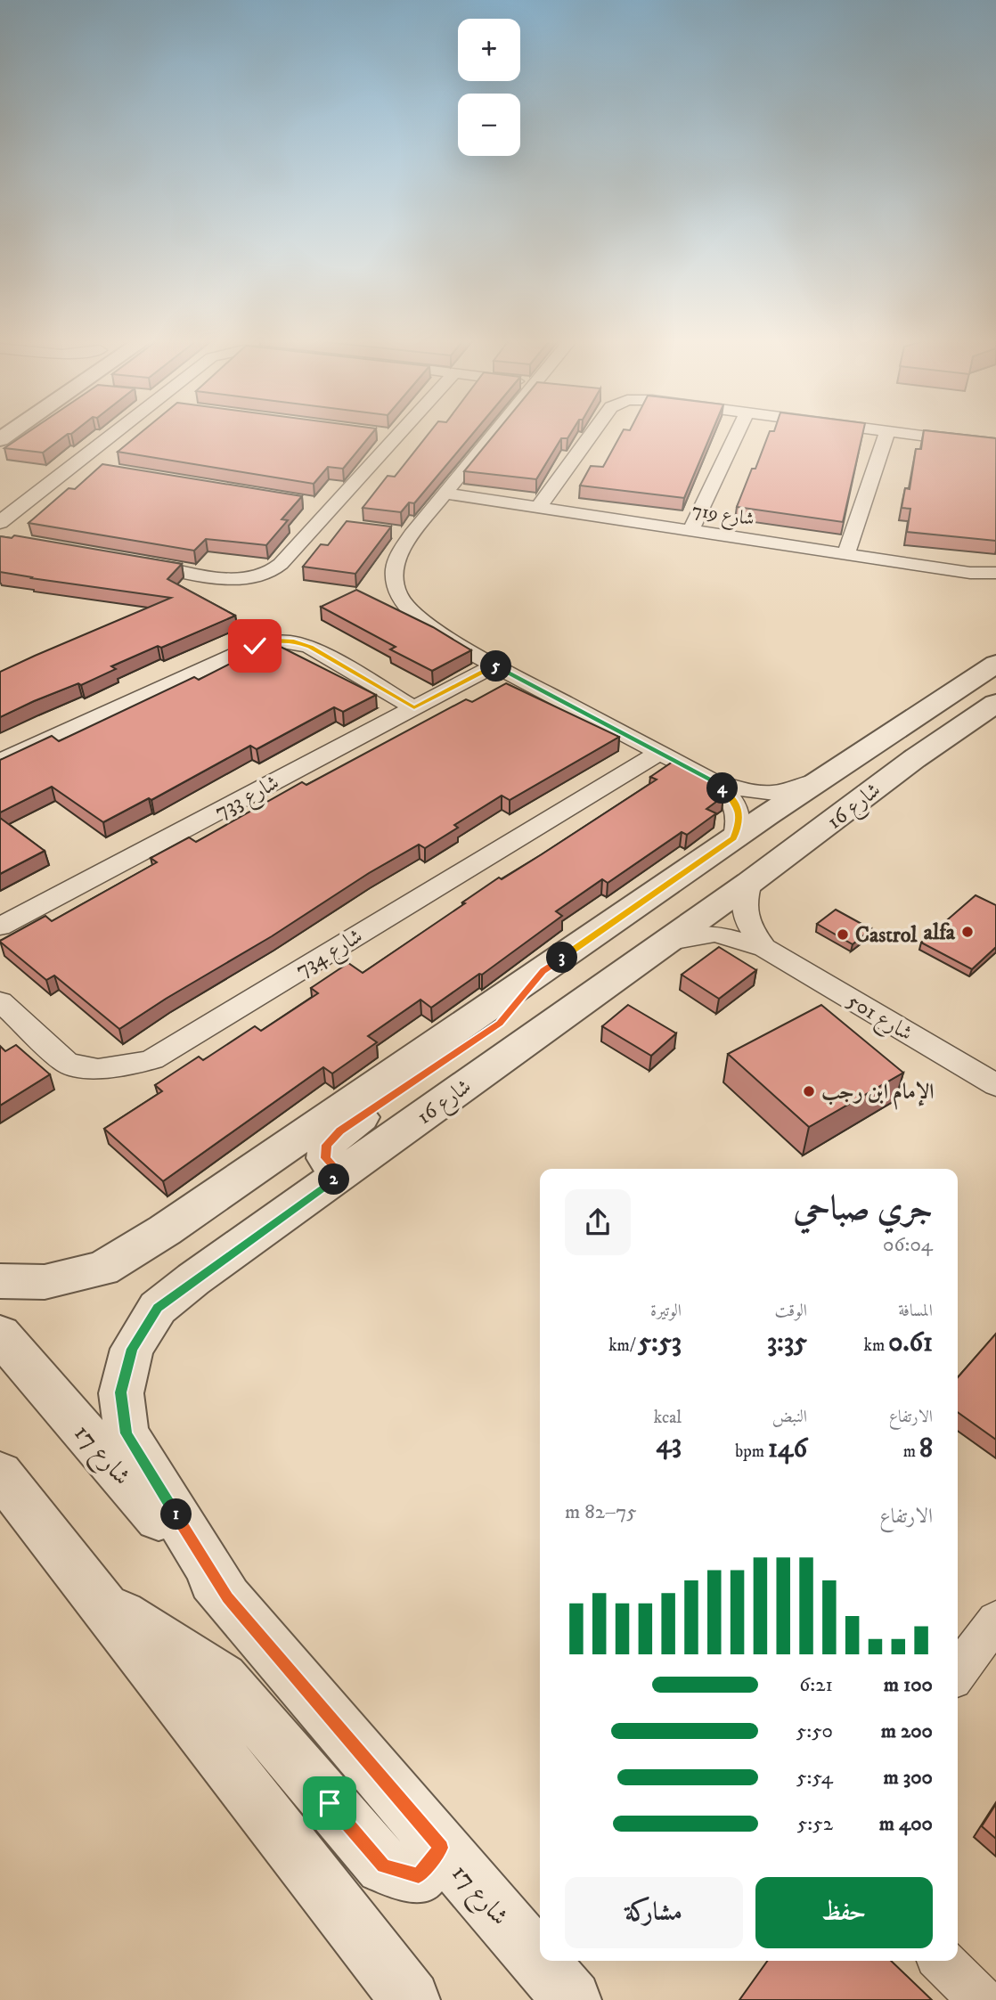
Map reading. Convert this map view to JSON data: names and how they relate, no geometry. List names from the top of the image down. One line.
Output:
{"streets":{"street":["شارع 719","شارع 733","شارع 16","شارع 734","شارع 501","شارع 17"]},"crossings":[["شارع 16","شارع 501"],["شارع 16","شارع 17"]],"places":["alfa","Castrol","الإمام ابن رجب"],"page":{"map_buttons":["+","−"],"pins":["5","4","3","2","1"],"heading":["جري صباحي","06:04"],"stats":[["المسافة","0.61 km"],["الوقت","3:35"],["الوتيرة","5:53 /km"],["الارتفاع","8 m"],["النبض","146 bpm"],["kcal","43"]],"chart":["الارتفاع","75–82 m"],"list":[{"name":"100 m","note":"6:21"},{"name":"200 m","note":"5:50"},{"name":"300 m","note":"5:54"},{"name":"400 m","note":"5:52"}],"buttons":["حفظ","مشاركة"]}}
